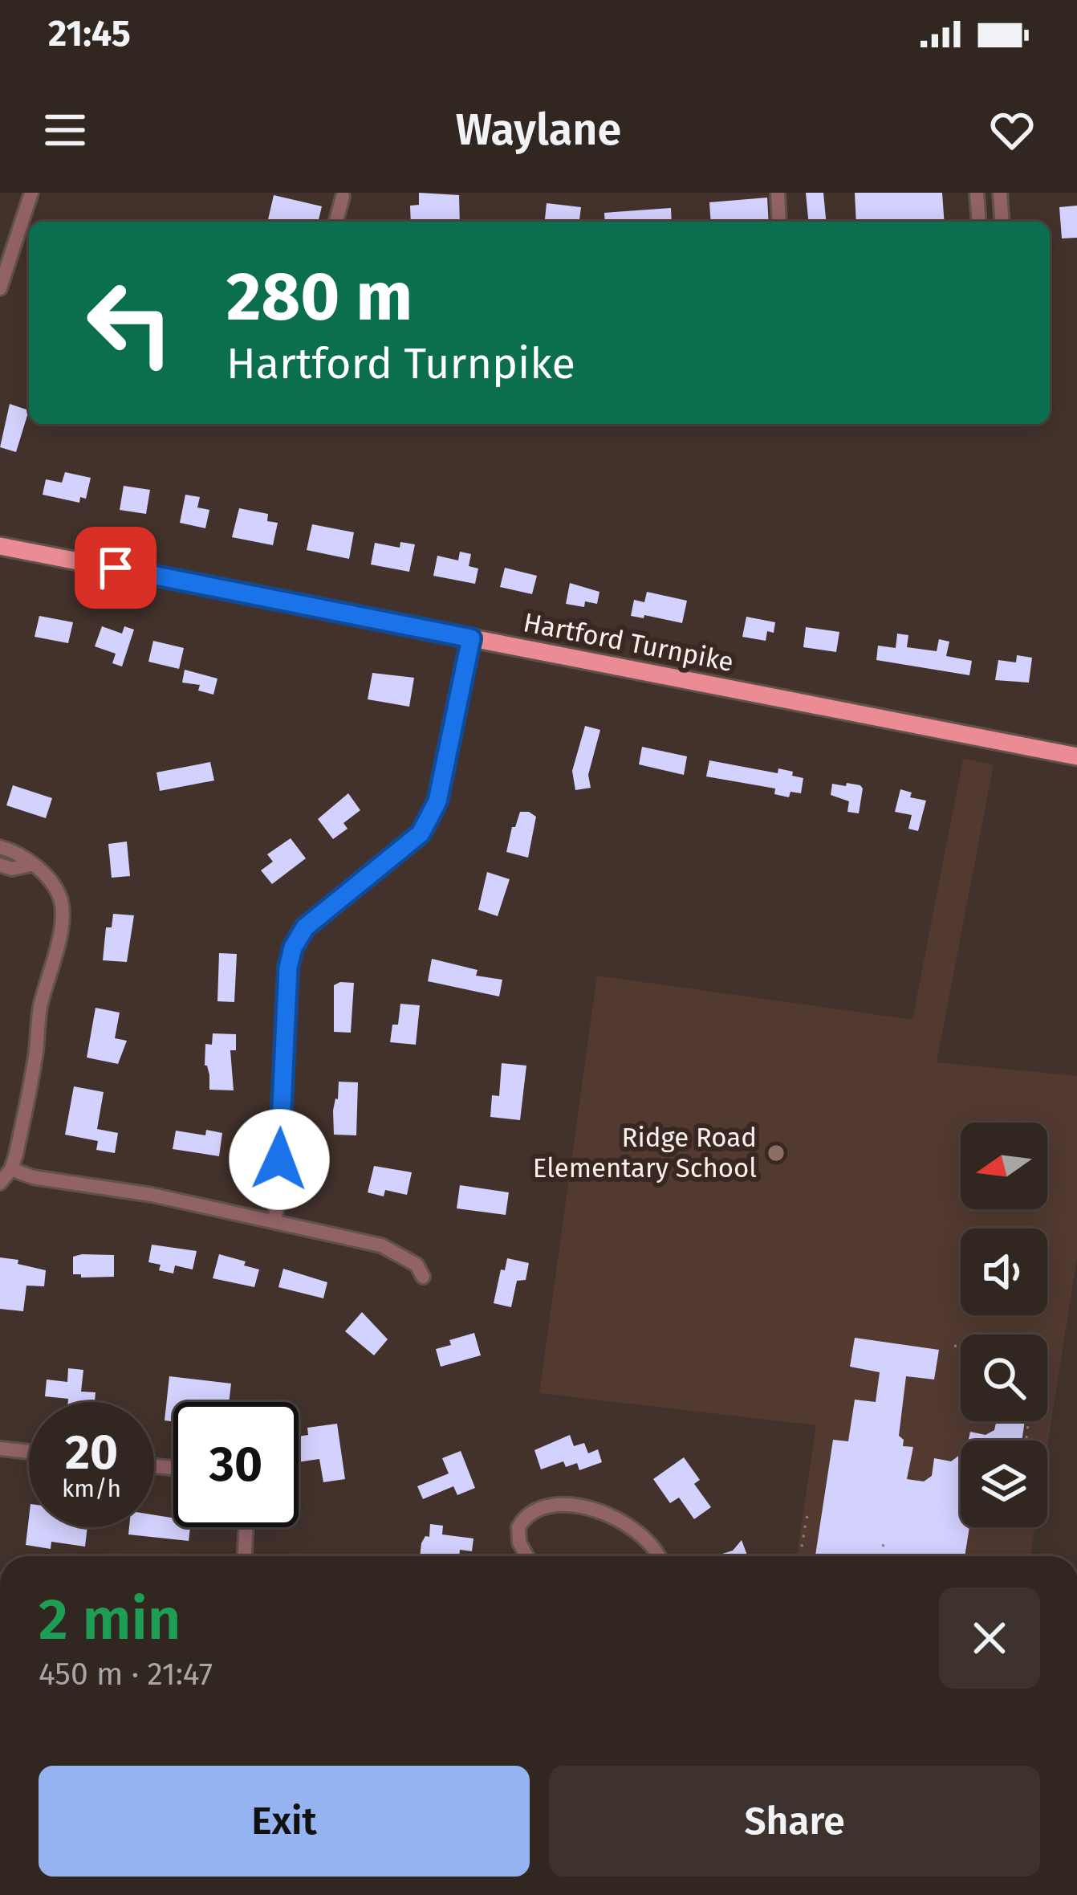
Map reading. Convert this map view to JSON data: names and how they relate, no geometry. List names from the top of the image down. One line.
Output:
{"streets":{"main road":["Hartford Turnpike"]},"places":["Ridge Road Elementary School"],"north":"left","page":{"status":"21:45","header":"Waylane","turn":["280 m","Hartford Turnpike"],"speed":"20 km/h","limit":"30","heading":["2 min","450 m · 21:47"],"buttons":["Exit","Share"]}}
